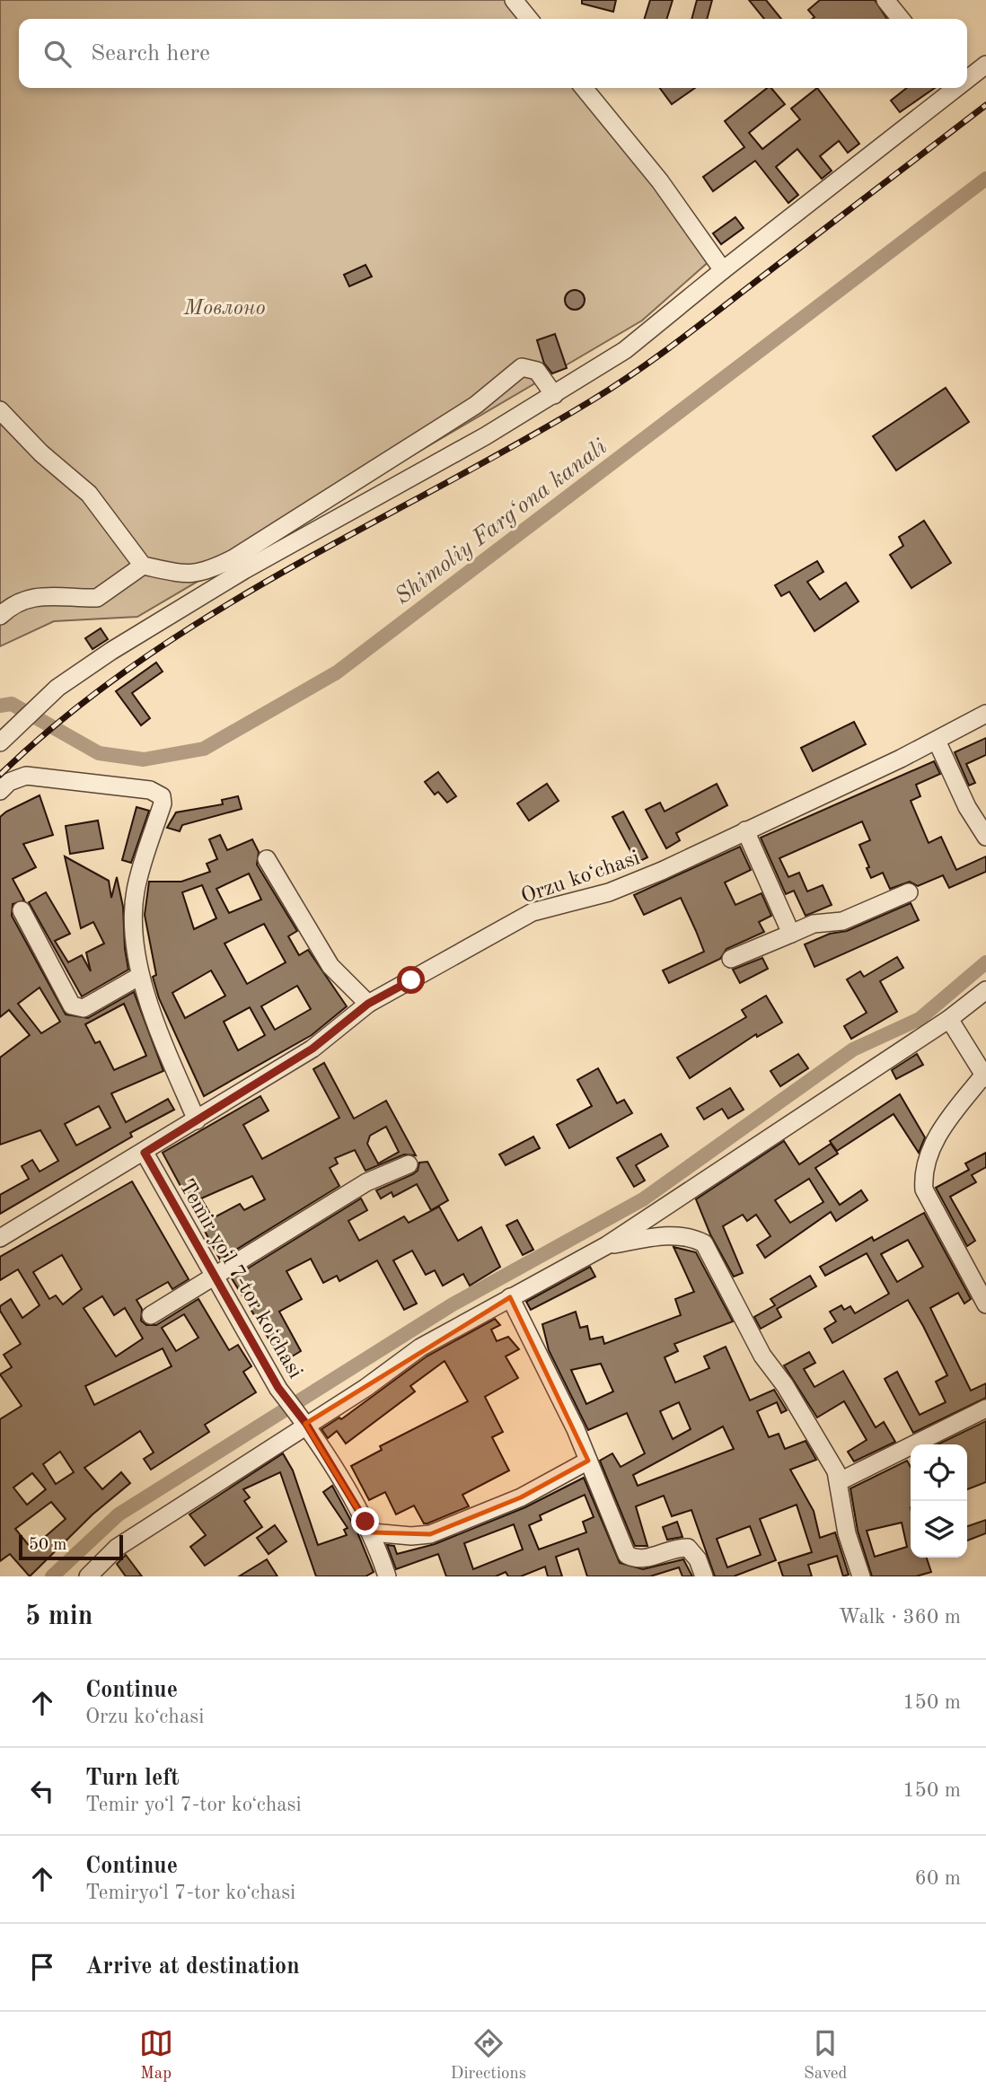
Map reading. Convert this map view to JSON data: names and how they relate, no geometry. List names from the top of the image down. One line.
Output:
{"streets":{"street":["Orzu koʻchasi","Temir yoʻl 7-tor koʻchasi"]},"crossings":[["Orzu koʻchasi","Temir yoʻl 7-tor koʻchasi"]],"water":["Shimoliy Fargʻona kanali"],"parks":["Мовлоно"],"scale_bar":"50 m","page":{"search":"Search here","scale":"50 m","heading":["5 min","Walk · 360 m"],"list":[["Continue","Orzu koʻchasi","150 m"],["Turn left","Temir yoʻl 7-tor koʻchasi","150 m"],["Continue","Temiryoʻl 7-tor koʻchasi","60 m"],"Arrive at destination"],"nav":["Map","Directions","Saved"]}}
